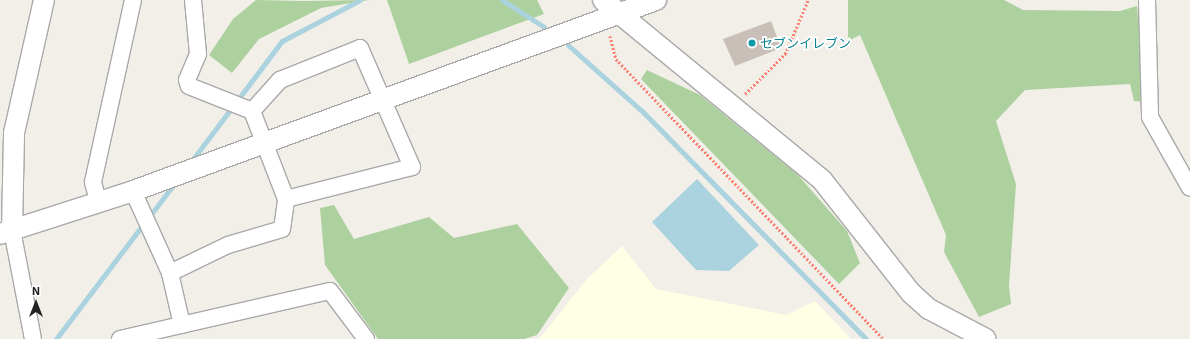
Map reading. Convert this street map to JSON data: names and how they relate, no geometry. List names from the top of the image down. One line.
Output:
{"places":["セブンイレブン"],"north":"top"}
